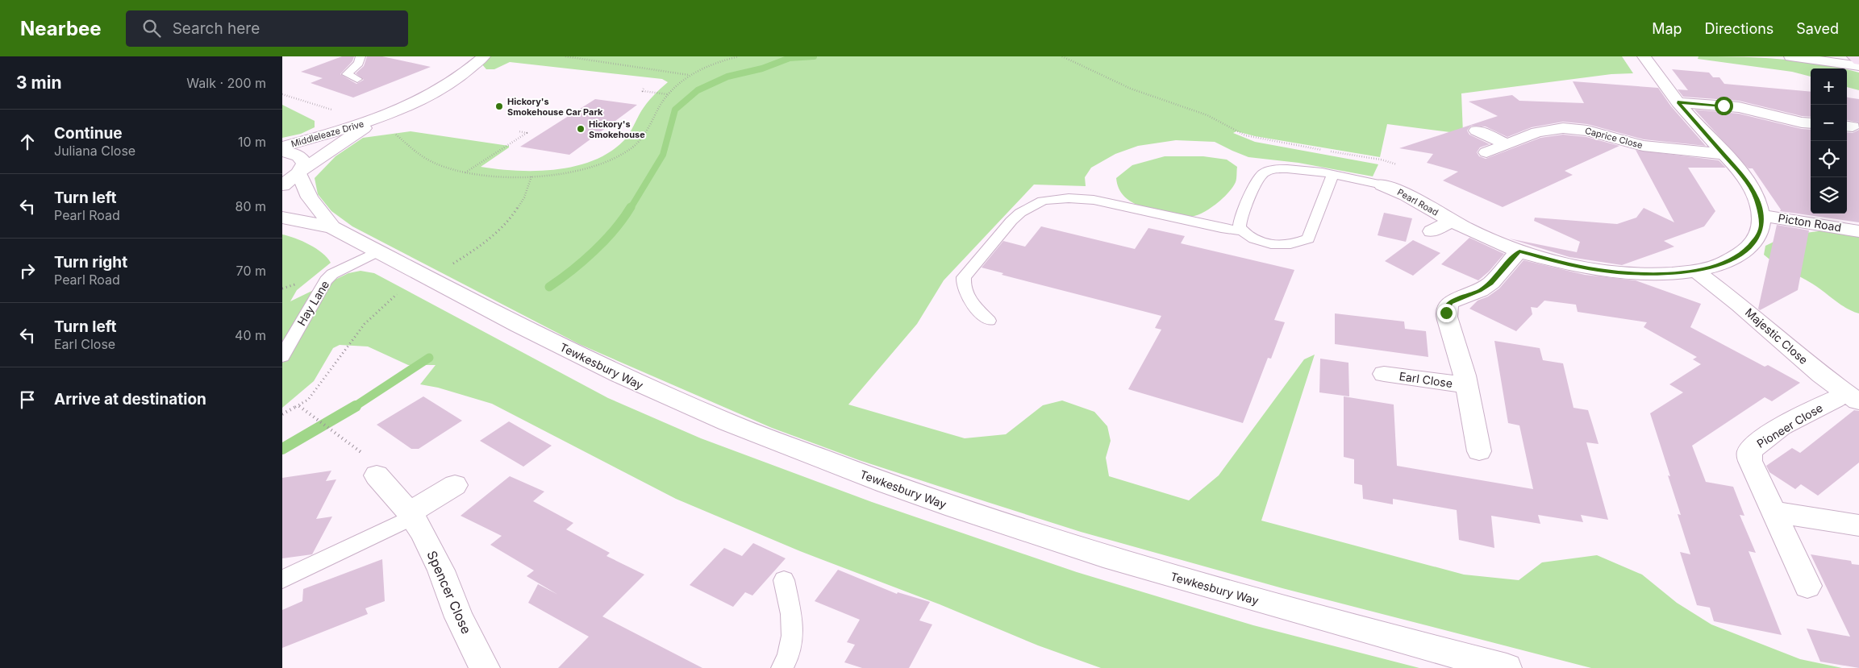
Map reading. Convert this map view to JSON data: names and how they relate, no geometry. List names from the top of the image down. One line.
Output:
{"streets":{"street":["Middleleaze Drive","Caprice Close","Pearl Road","Picton Road","Majestic Close","Tewkesbury Way","Earl Close","Pioneer Close","Spencer Close"],"lane":["Hay Lane"]},"crossings":[["Middleleaze Drive","Tewkesbury Way"],["Caprice Close","Pearl Road"],["Pearl Road","Picton Road"],["Pearl Road","Majestic Close"],["Pearl Road","Earl Close"],["Hay Lane","Tewkesbury Way"],["Majestic Close","Pioneer Close"]],"places":["Hickory's Smokehouse Car Park","Hickory's Smokehouse"],"page":{"header":"Nearbee","search":"Search here","nav":["Map","Directions","Saved"],"heading":["3 min","Walk · 200 m"],"map_buttons":["+","−"],"list":[["Continue","Juliana Close","10 m"],["Turn left","Pearl Road","80 m"],["Turn right","Pearl Road","70 m"],["Turn left","Earl Close","40 m"],"Arrive at destination"]}}
